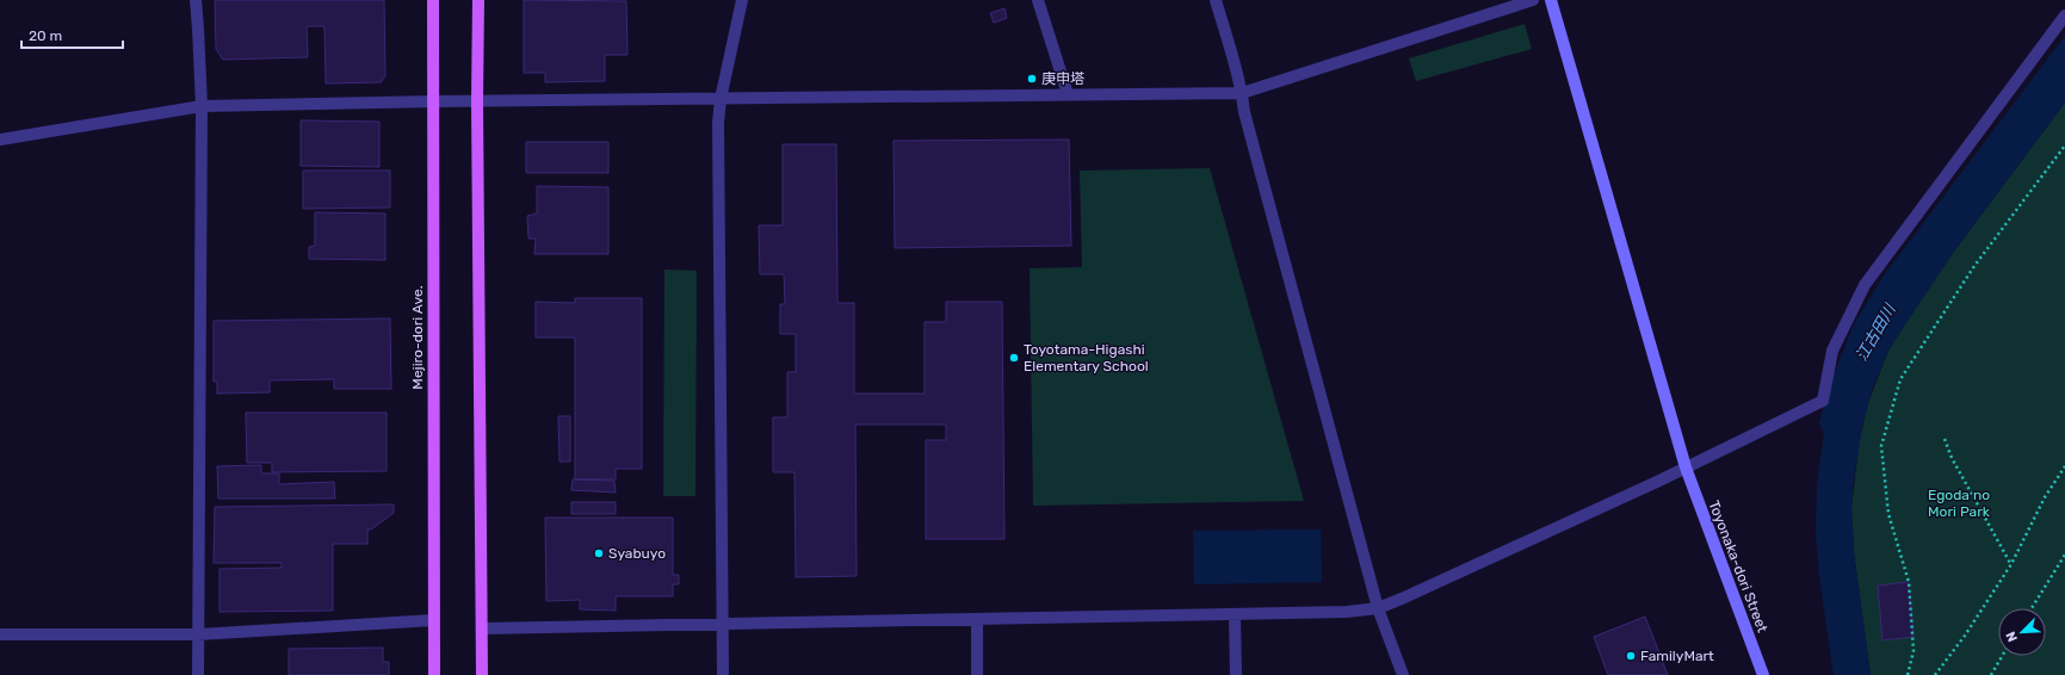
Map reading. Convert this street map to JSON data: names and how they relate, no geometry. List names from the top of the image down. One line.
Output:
{"streets":{"main road":["Mejiro-dori Ave."],"street":["Toyonaka-dori Street"]},"water":["江古田川"],"parks":["Egoda no Mori Park"],"places":["庚申塔","Toyotama-Higashi Elementary School","Syabuyo","FamilyMart"],"scale_bar":"20 m","north":"bottom left"}
